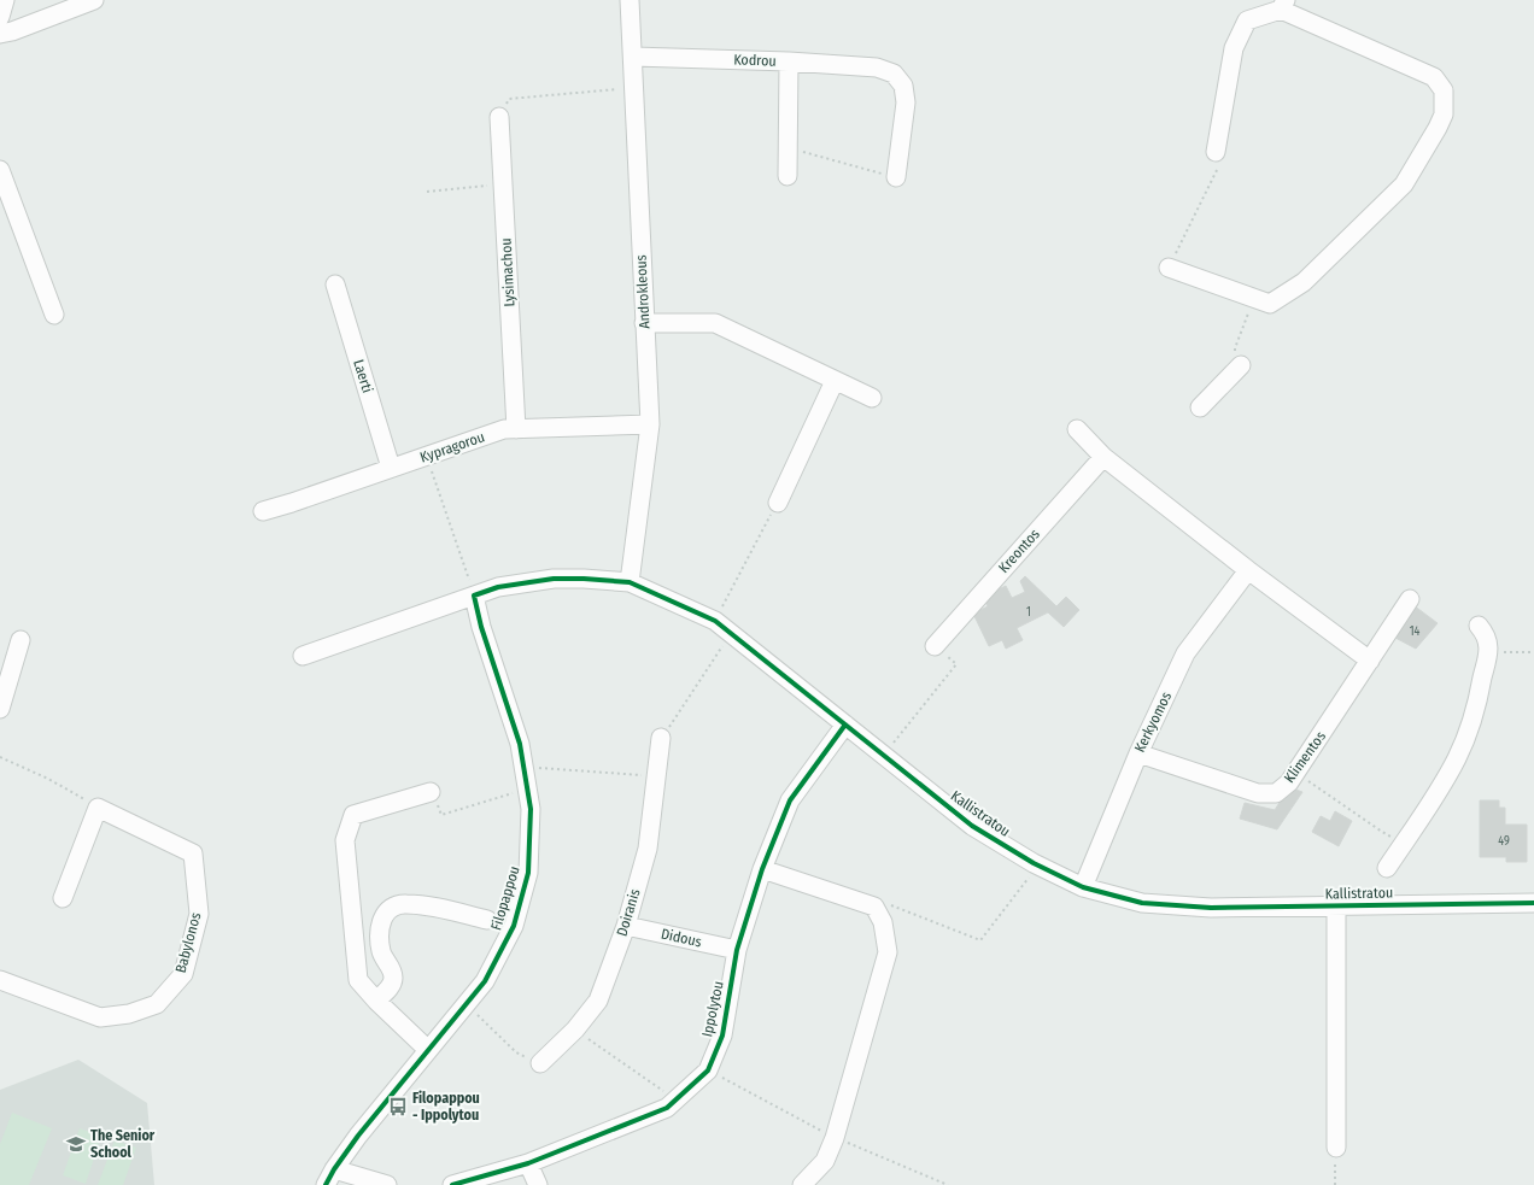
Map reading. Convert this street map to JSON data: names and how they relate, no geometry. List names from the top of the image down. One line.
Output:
{"streets":{"street":["Kodrou","Lysimachou","Androkleous","Laerti","Kypragorou","Kreontos","Kerkyomos","Klimentos","Kallistratou","Filopappou","Doiranis","Didous","Babylonos","Ippolytou"]},"crossings":[["Kodrou","Androkleous"],["Lysimachou","Kypragorou"],["Androkleous","Kypragorou"],["Androkleous","Kallistratou"],["Laerti","Kypragorou"],["Kerkyomos","Klimentos"],["Kerkyomos","Kallistratou"],["Kallistratou","Filopappou"],["Kallistratou","Ippolytou"],["Doiranis","Didous"],["Didous","Ippolytou"]],"places":{"bus stop":["Filopappou - Ippolytou"],"school or university":["The Senior School"]},"house_numbers":["1","14","49"]}
